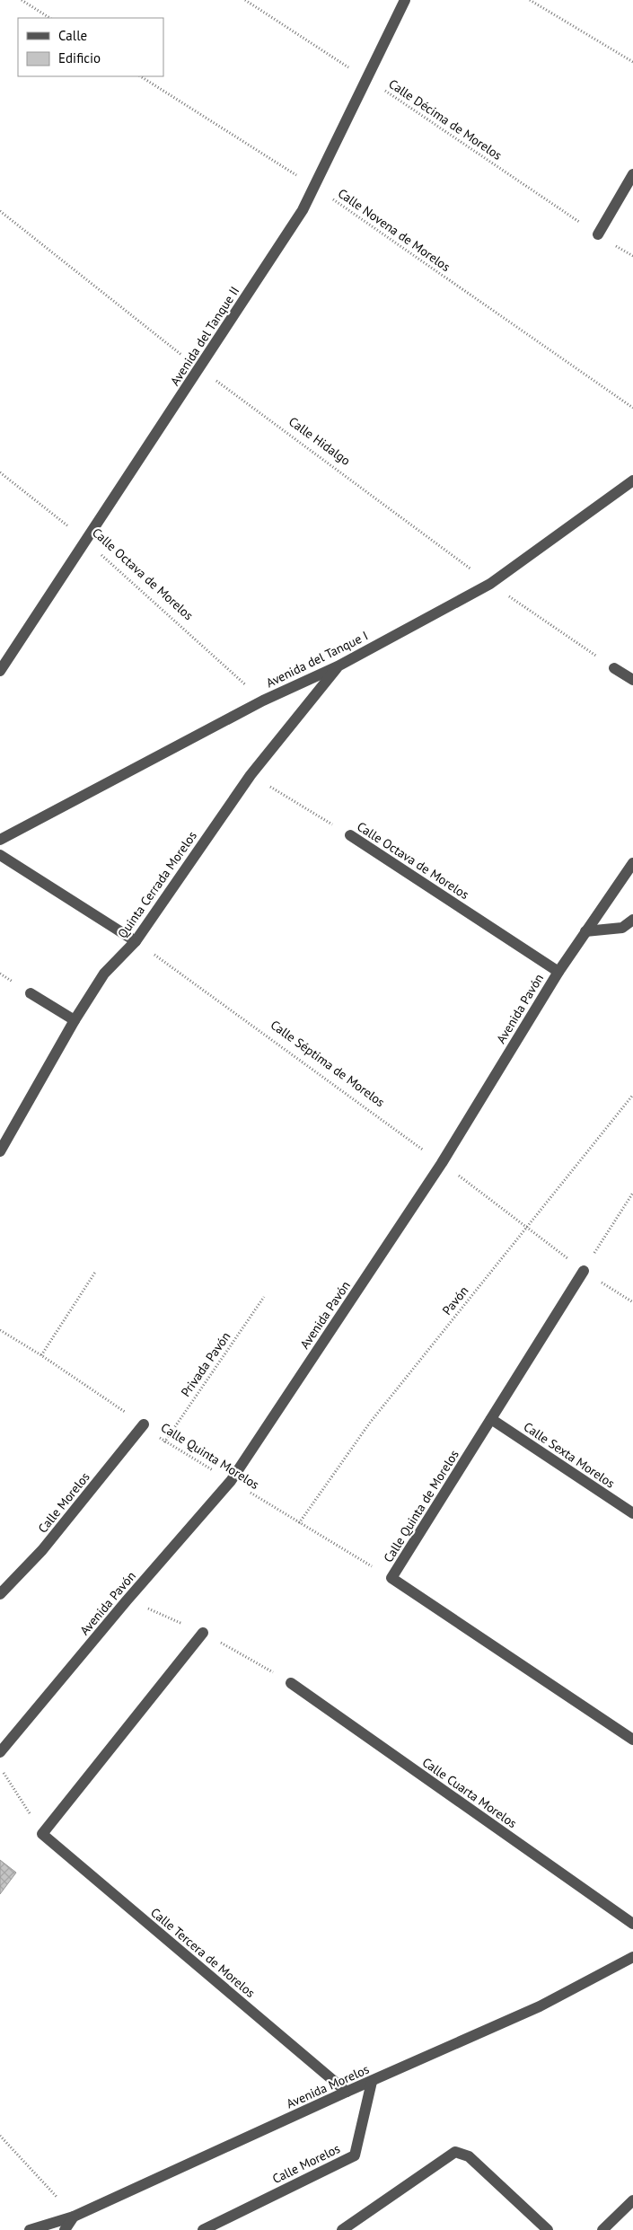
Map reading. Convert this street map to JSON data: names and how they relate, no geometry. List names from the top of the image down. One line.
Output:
{"streets":{"street":["Avenida del Tanque II","Calle Octava de Morelos","Avenida del Tanque I","Quinta Cerrada Morelos","Avenida Pavón","Calle Sexta Morelos","Calle Morelos","Calle Quinta de Morelos","Calle Cuarta Morelos","Calle Tercera de Morelos","Avenida Morelos"],"path":["Calle Décima de Morelos","Calle Novena de Morelos","Calle Hidalgo","Calle Séptima de Morelos","Pavón","Privada Pavón","Calle Quinta Morelos"]},"crossings":[["Calle Décima de Morelos","Avenida del Tanque II"],["Calle Novena de Morelos","Avenida del Tanque II"],["Avenida del Tanque II","Calle Hidalgo"],["Avenida del Tanque II","Calle Octava de Morelos"],["Calle Hidalgo","Avenida del Tanque I"],["Calle Octava de Morelos","Avenida del Tanque I"],["Calle Octava de Morelos","Quinta Cerrada Morelos"],["Calle Octava de Morelos","Avenida Pavón"],["Avenida del Tanque I","Quinta Cerrada Morelos"],["Quinta Cerrada Morelos","Calle Séptima de Morelos"],["Avenida Pavón","Calle Séptima de Morelos"],["Avenida Pavón","Calle Quinta Morelos"],["Calle Séptima de Morelos","Pavón"],["Calle Séptima de Morelos","Calle Quinta de Morelos"],["Pavón","Calle Quinta Morelos"],["Privada Pavón","Calle Quinta Morelos"],["Calle Sexta Morelos","Calle Quinta de Morelos"],["Calle Quinta Morelos","Calle Morelos"],["Calle Quinta Morelos","Calle Quinta de Morelos"],["Calle Morelos","Avenida Morelos"],["Calle Tercera de Morelos","Avenida Morelos"]],"legend":["Calle","Edificio"]}
